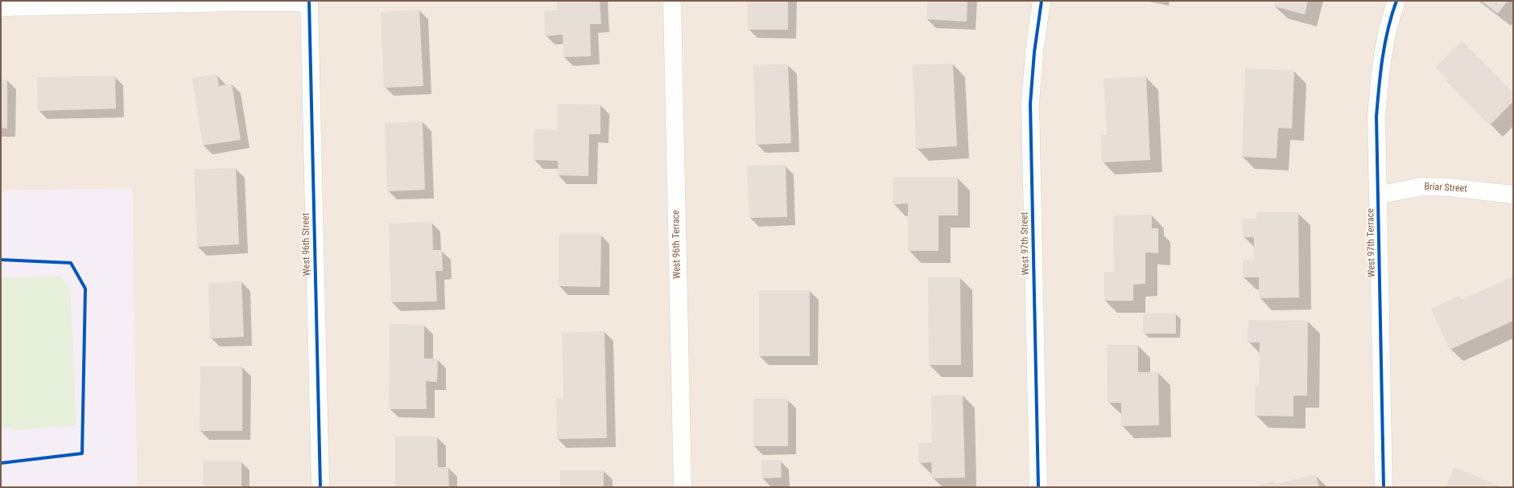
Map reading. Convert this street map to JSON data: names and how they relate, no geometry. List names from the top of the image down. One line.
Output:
{"streets":{"street":["Briar Street","West 97th Terrace","West 97th Street","West 96th Street","West 96th Terrace"]},"crossings":[["Briar Street","West 97th Terrace"]]}
